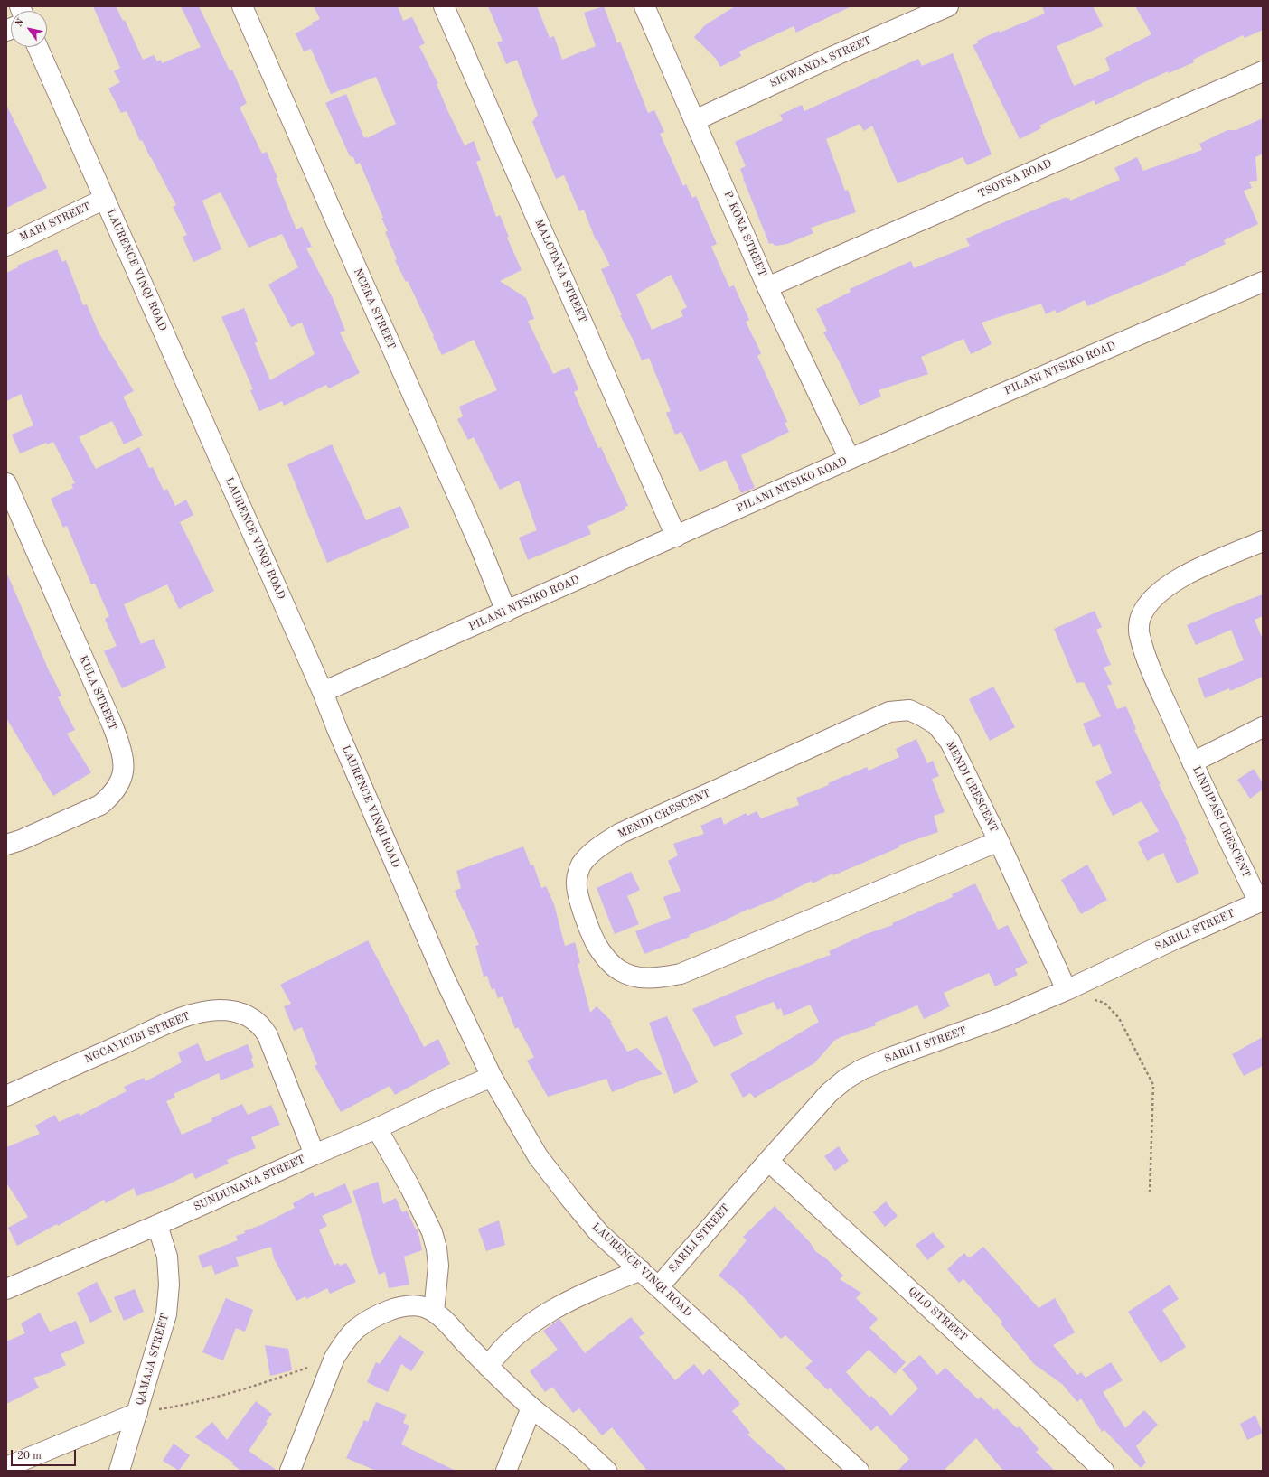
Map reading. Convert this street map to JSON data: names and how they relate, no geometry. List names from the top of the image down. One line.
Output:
{"streets":{"street":["SIGWANDA STREET","TSOTSA ROAD","MABI STREET","P. KONA STREET","LAURENCE VINQI ROAD","MALOTANA STREET","NCERA STREET","PILANI NTSIKO ROAD","KULA STREET","MENDI CRESCENT","LINDIPASI CRESCENT","SARILI STREET","NGCAYICIBI STREET","SUNDUNANA STREET","QILO STREET","QAMAJA STREET"]},"crossings":[["SIGWANDA STREET","P. KONA STREET"],["TSOTSA ROAD","P. KONA STREET"],["MABI STREET","LAURENCE VINQI ROAD"],["P. KONA STREET","PILANI NTSIKO ROAD"],["LAURENCE VINQI ROAD","PILANI NTSIKO ROAD"],["LAURENCE VINQI ROAD","SARILI STREET"],["LAURENCE VINQI ROAD","SUNDUNANA STREET"],["MALOTANA STREET","PILANI NTSIKO ROAD"],["NCERA STREET","PILANI NTSIKO ROAD"],["MENDI CRESCENT","SARILI STREET"],["LINDIPASI CRESCENT","SARILI STREET"],["SARILI STREET","QILO STREET"],["NGCAYICIBI STREET","SUNDUNANA STREET"],["SUNDUNANA STREET","QAMAJA STREET"]],"scale_bar":"20 m","north":"top left"}
